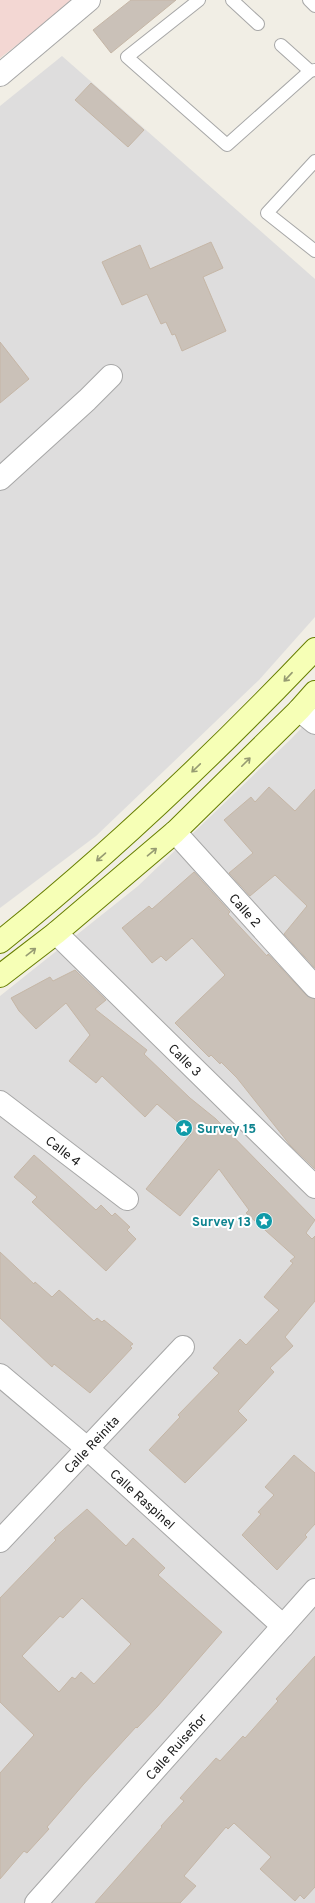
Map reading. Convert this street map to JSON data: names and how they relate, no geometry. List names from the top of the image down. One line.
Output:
{"streets":{"street":["Calle 2","Calle 3","Calle 4","Calle Reinita","Calle Raspinel","Calle Ruiseñor"]},"crossings":[["Calle Reinita","Calle Raspinel"],["Calle Raspinel","Calle Ruiseñor"]],"places":{"place":["Survey 15","Survey 13"]}}
